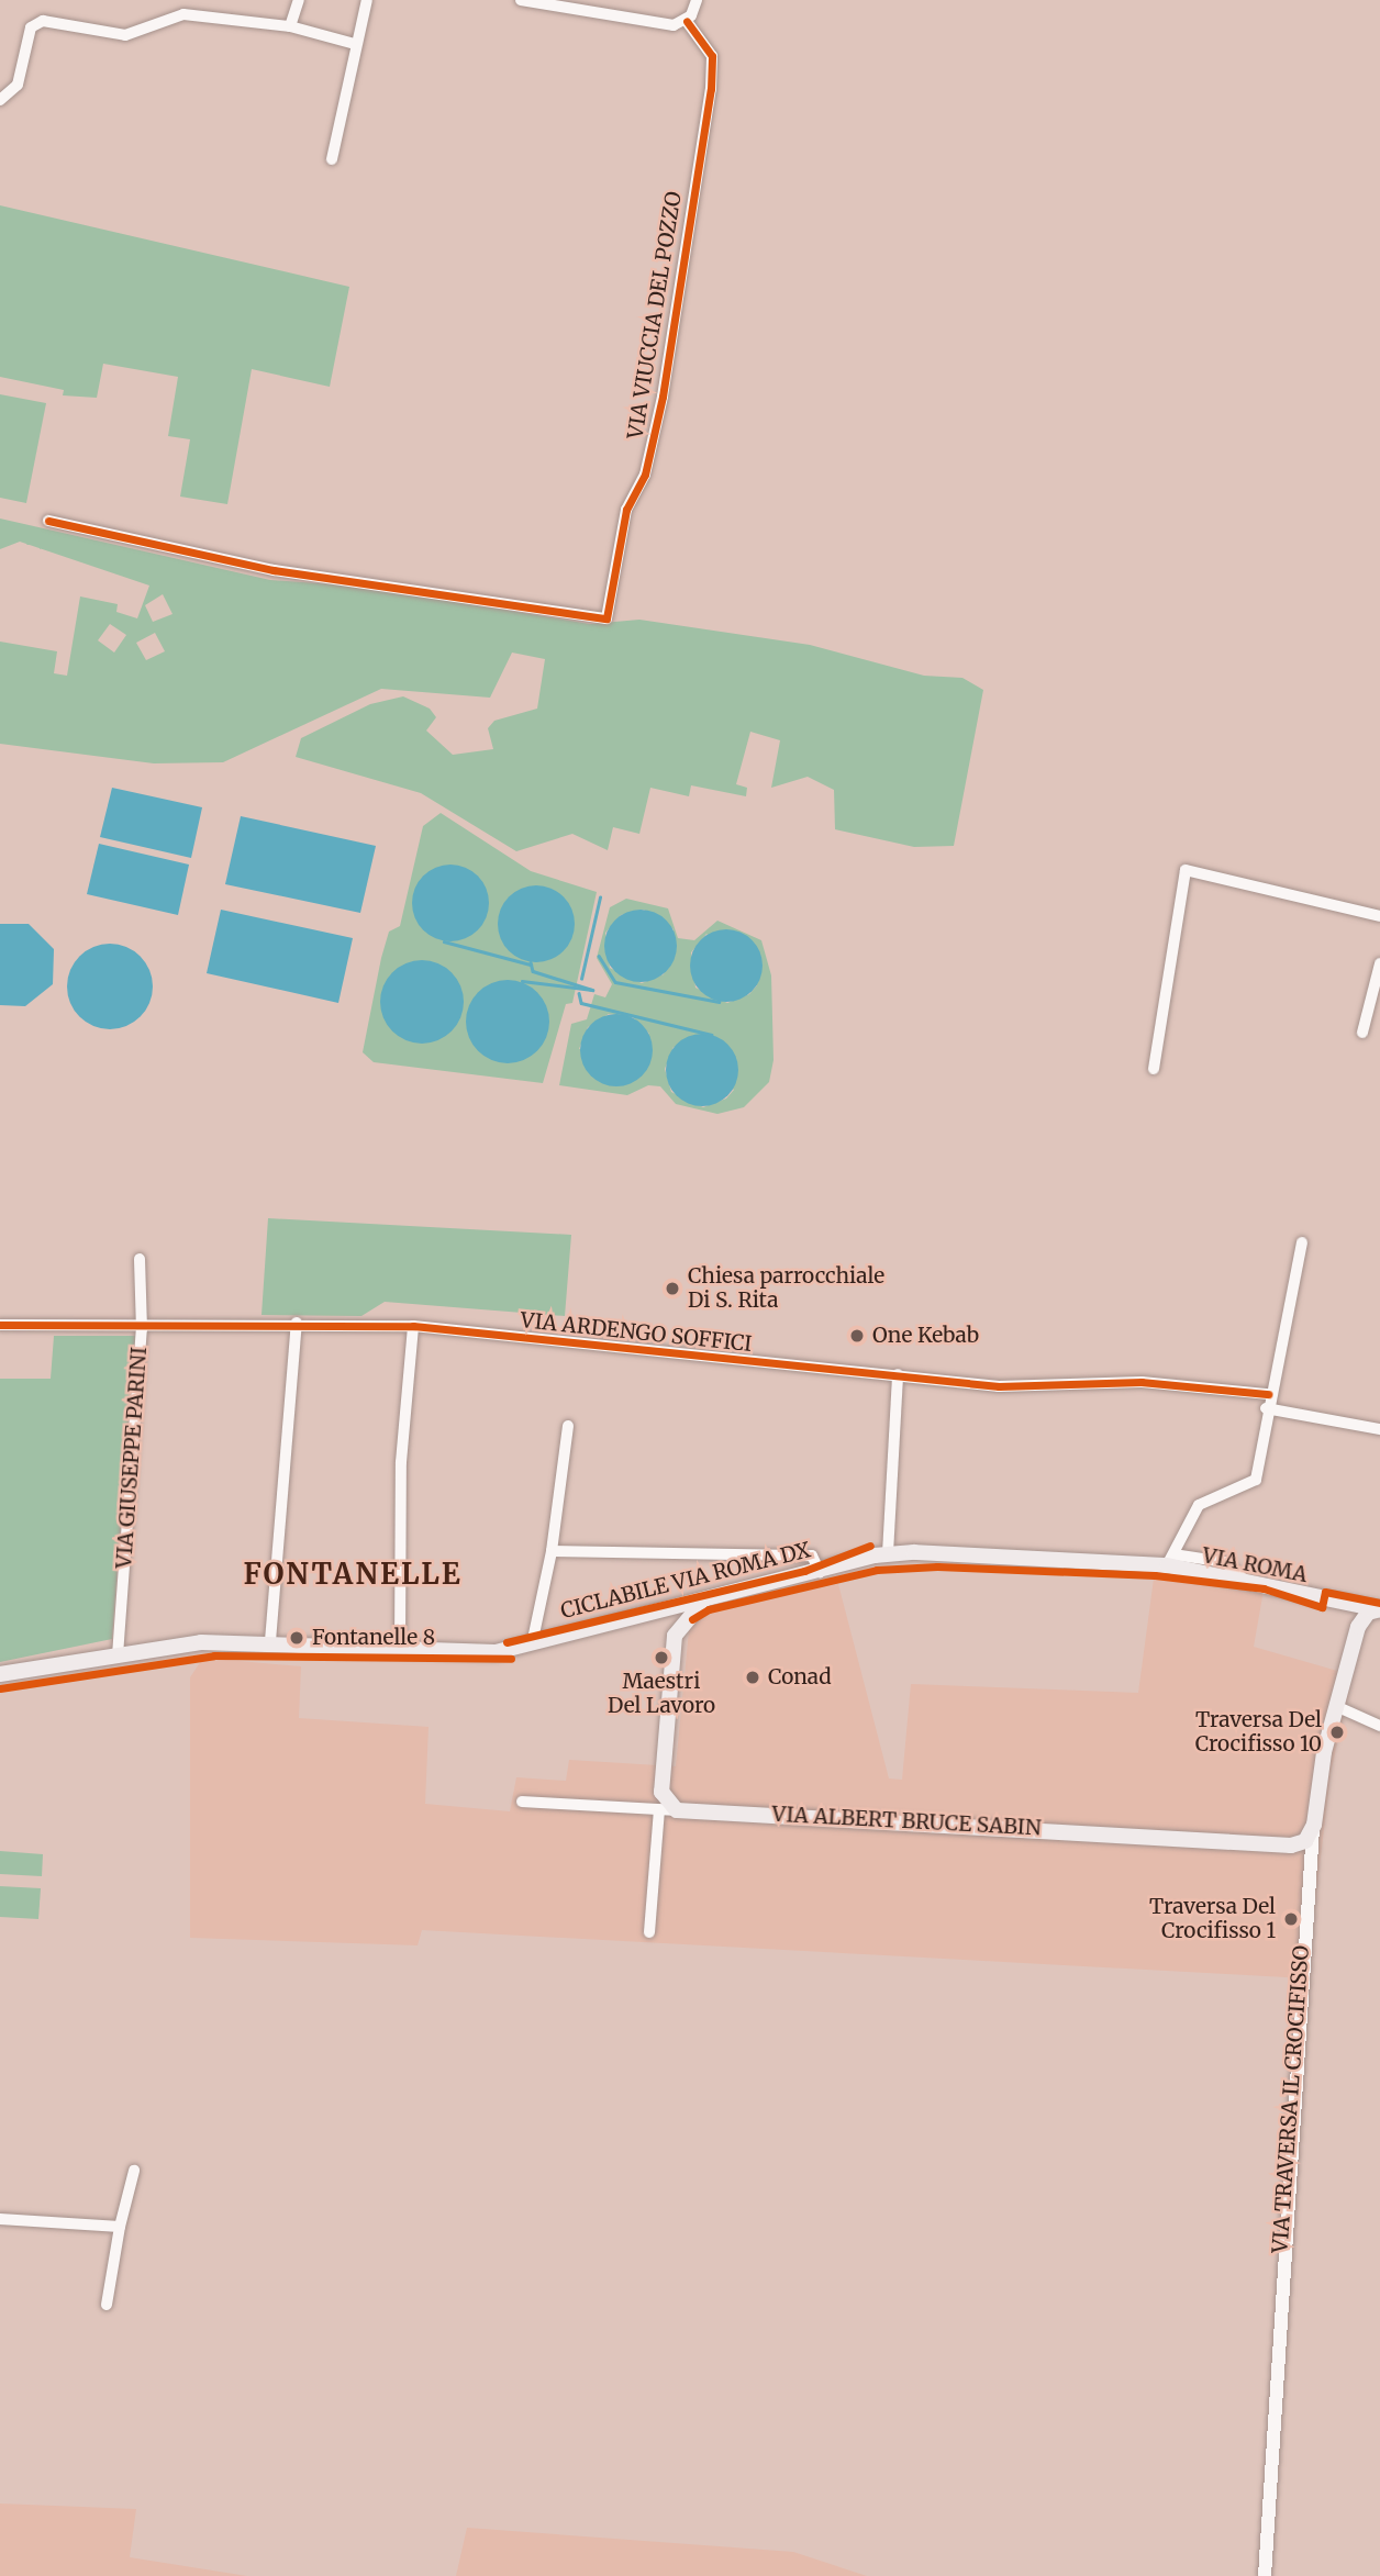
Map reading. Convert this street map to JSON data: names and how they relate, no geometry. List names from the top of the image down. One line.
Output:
{"streets":{"main road":["VIA ROMA","VIA ALBERT BRUCE SABIN","VIA TRAVERSA IL CROCIFISSO"],"street":["VIA VIUCCIA DEL POZZO","VIA ARDENGO SOFFICI","VIA GIUSEPPE PARINI"],"cycle path":["CICLABILE VIA ROMA DX"]},"crossings":[["VIA ARDENGO SOFFICI","VIA GIUSEPPE PARINI"],["VIA GIUSEPPE PARINI","VIA ROMA"]],"districts":["FONTANELLE"],"places":["Chiesa parrocchiale Di S. Rita","One Kebab","Fontanelle 8","Maestri Del Lavoro","Conad","Traversa Del Crocifisso 10","Traversa Del Crocifisso 1"]}
